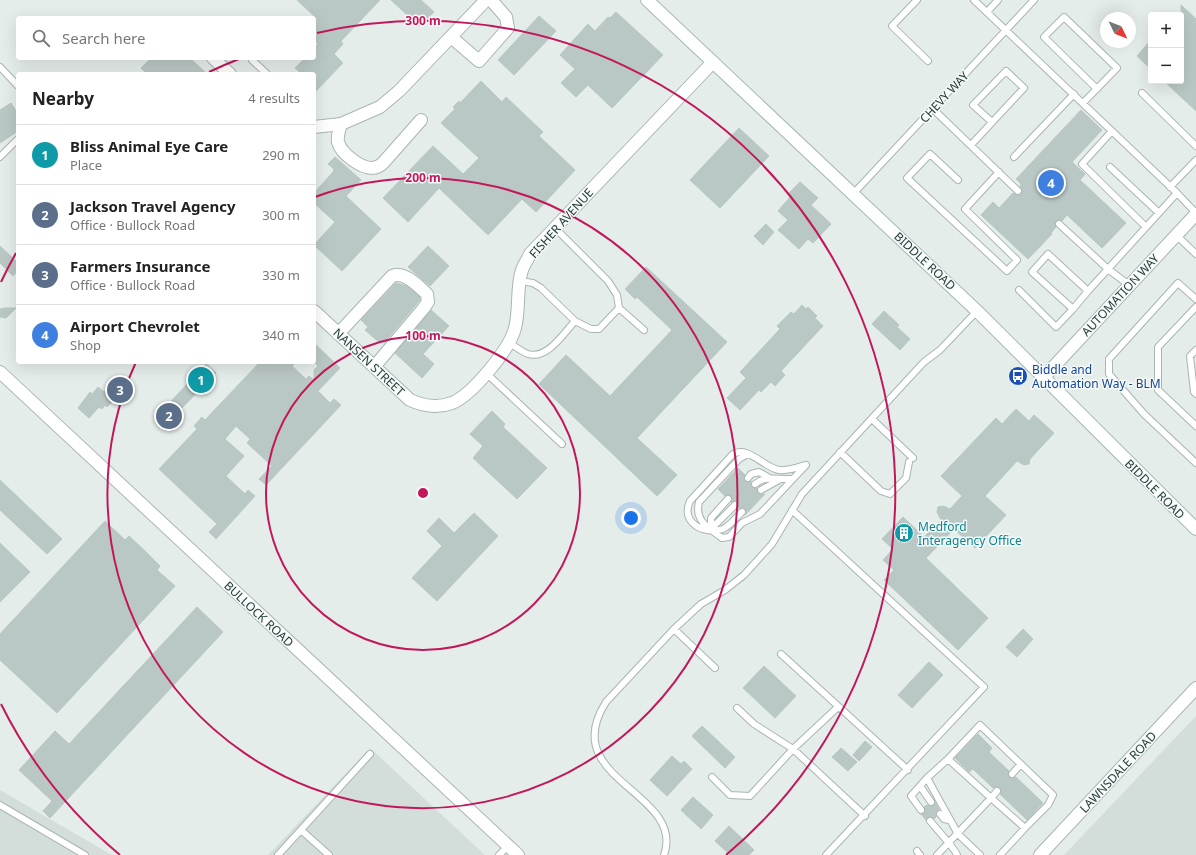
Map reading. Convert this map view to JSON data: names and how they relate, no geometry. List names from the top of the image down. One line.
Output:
{"streets":{"street":["FISHER AVENUE","BIDDLE ROAD","AUTOMATION WAY","NANSEN STREET","BULLOCK ROAD","LAWNSDALE ROAD"],"lane":["CHEVY WAY"]},"crossings":[["CHEVY WAY","BIDDLE ROAD"],["FISHER AVENUE","BIDDLE ROAD"],["FISHER AVENUE","NANSEN STREET"],["BIDDLE ROAD","AUTOMATION WAY"]],"places":{"bus stop":["Biddle and Automation Way - BLM"],"building":["Medford Interagency Office"]},"north":"bottom right","page":{"map_buttons":["+","−"],"search":"Search here","heading":["Nearby","4 results"],"list":[{"mark":"1","name":"Bliss Animal Eye Care","note":"Place","value":"290 m"},{"mark":"2","name":"Jackson Travel Agency","note":"Office · Bullock Road","value":"300 m"},{"mark":"3","name":"Farmers Insurance","note":"Office · Bullock Road","value":"330 m"},{"mark":"4","name":"Airport Chevrolet","note":"Shop","value":"340 m"}],"pins":["4","1","3","2"]},"rings":["300 m","200 m","100 m"]}
